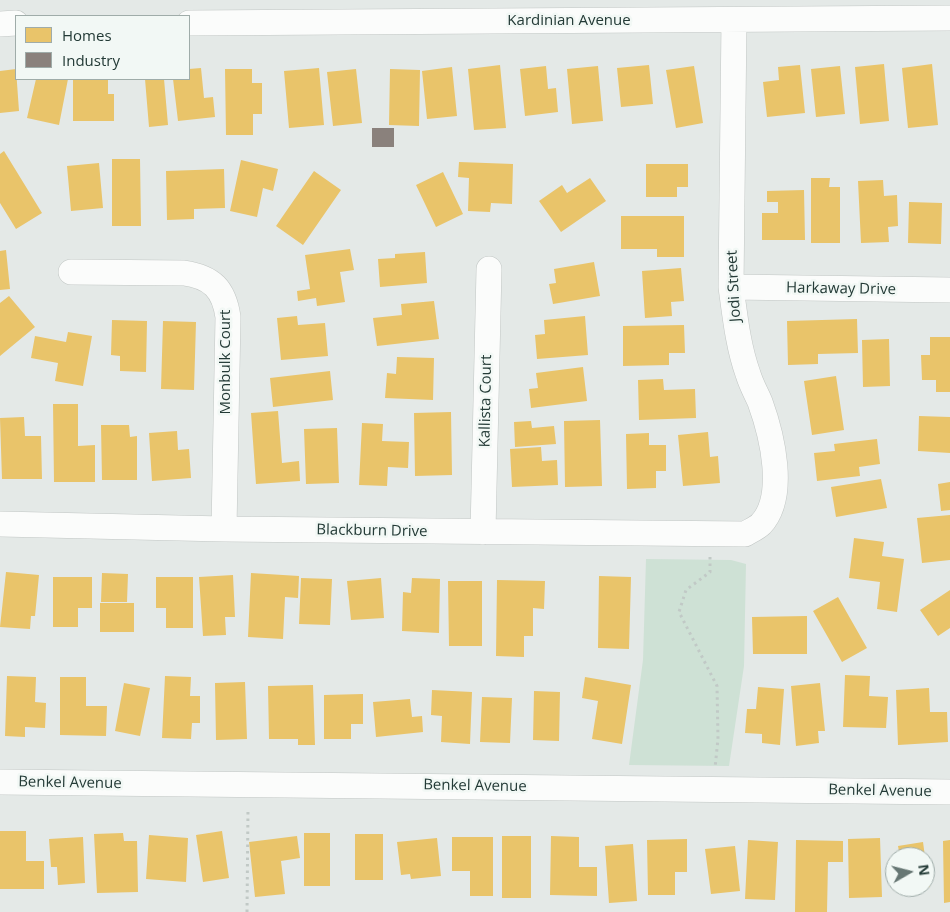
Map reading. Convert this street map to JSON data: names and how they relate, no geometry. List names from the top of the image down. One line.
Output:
{"streets":{"street":["Kardinian Avenue","Jodi Street","Harkaway Drive","Monbulk Court","Kallista Court","Blackburn Drive","Benkel Avenue"]},"crossings":[["Kardinian Avenue","Jodi Street"],["Jodi Street","Harkaway Drive"],["Jodi Street","Blackburn Drive"],["Monbulk Court","Blackburn Drive"],["Kallista Court","Blackburn Drive"]],"legend":["Homes","Industry"],"north":"right"}
